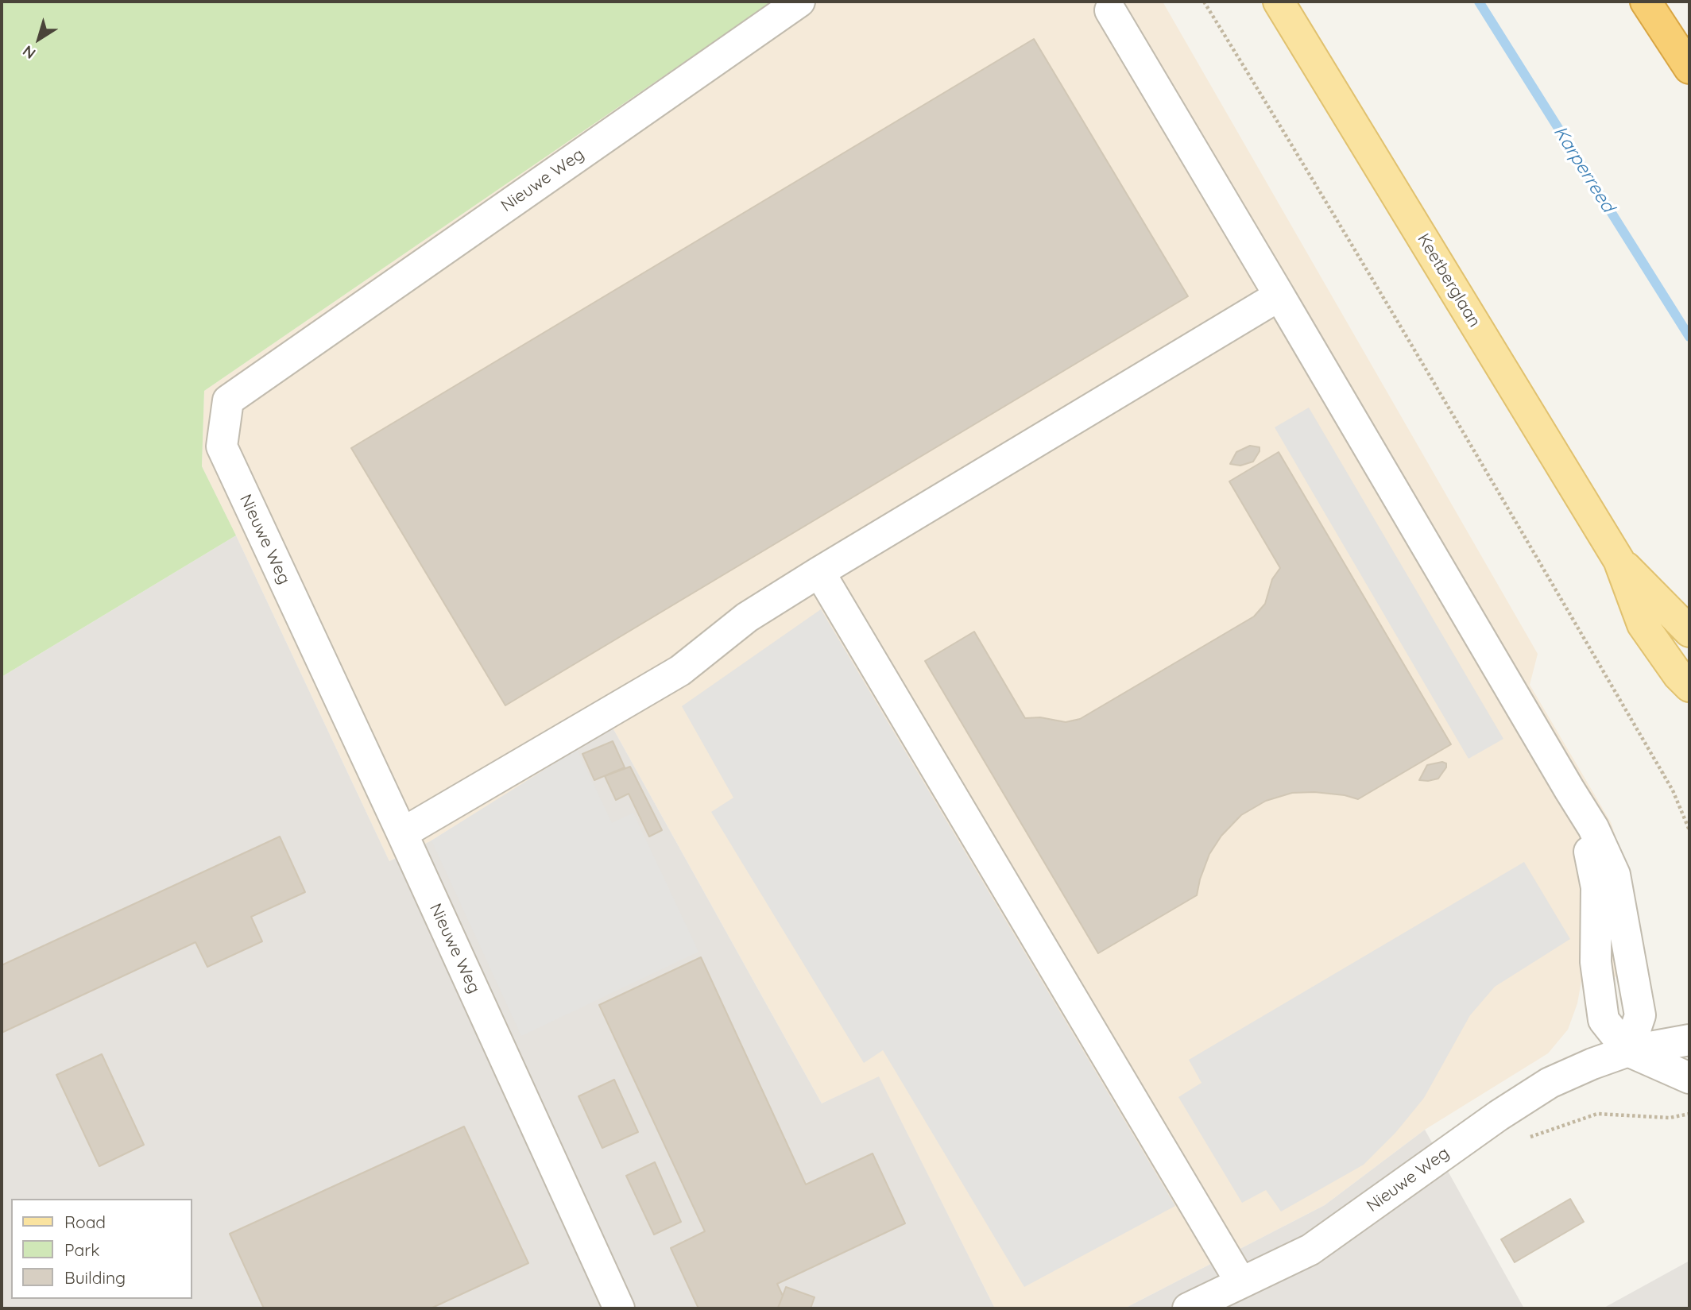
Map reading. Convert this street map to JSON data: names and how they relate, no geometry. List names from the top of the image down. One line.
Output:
{"streets":{"main road":["Keetberglaan"],"street":["Nieuwe Weg"]},"water":["Karperreed"],"legend":["Road","Park","Building"],"north":"bottom left"}
